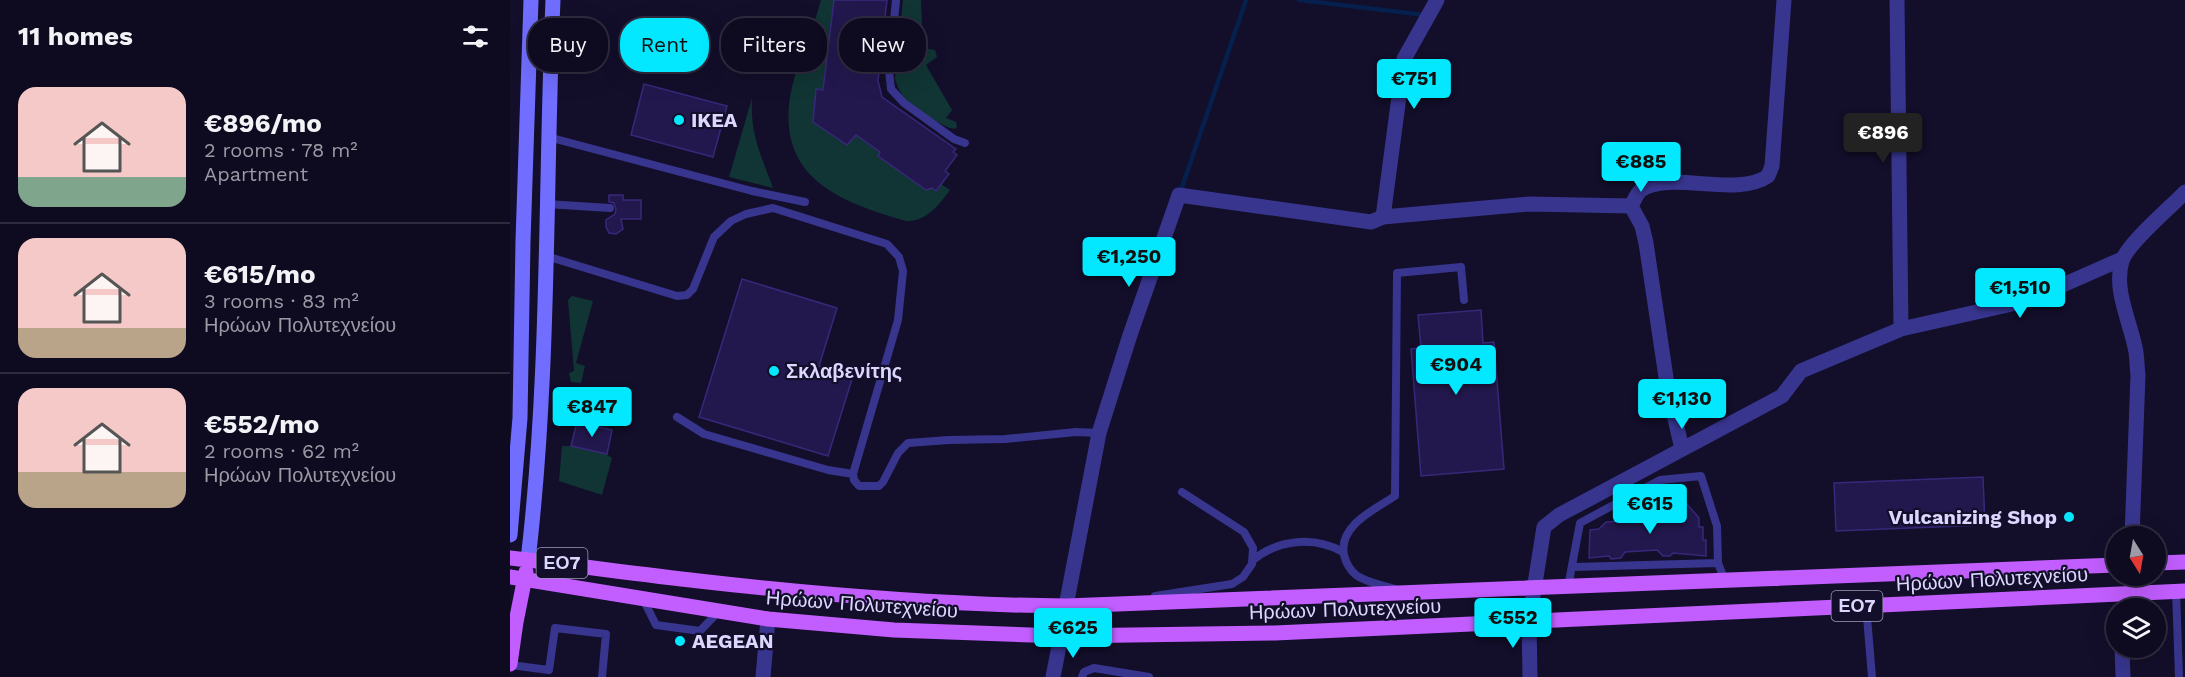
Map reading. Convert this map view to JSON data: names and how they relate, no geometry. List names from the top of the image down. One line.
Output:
{"streets":{"main road":["ΕΟ7","Ηρώων Πολυτεχνείου"]},"crossings":[["ΕΟ7","Ηρώων Πολυτεχνείου"]],"places":["IKEA","Σκλαβενίτης","Vulcanizing Shop","AEGEAN"],"north":"bottom","page":{"heading":"11 homes","chip":["Buy","Rent","Filters","New"],"price":["€751","€896","€885","€1,250","€1,510","€904","€1,130","€847","€615","€552","€625"],"list":[{"name":"€896/mo","note":"2 rooms · 78 m² · Apartment"},{"name":"€615/mo","note":"3 rooms · 83 m² · Ηρώων Πολυτεχνείου"},{"name":"€552/mo","note":"2 rooms · 62 m² · Ηρώων Πολυτεχνείου"}]}}
